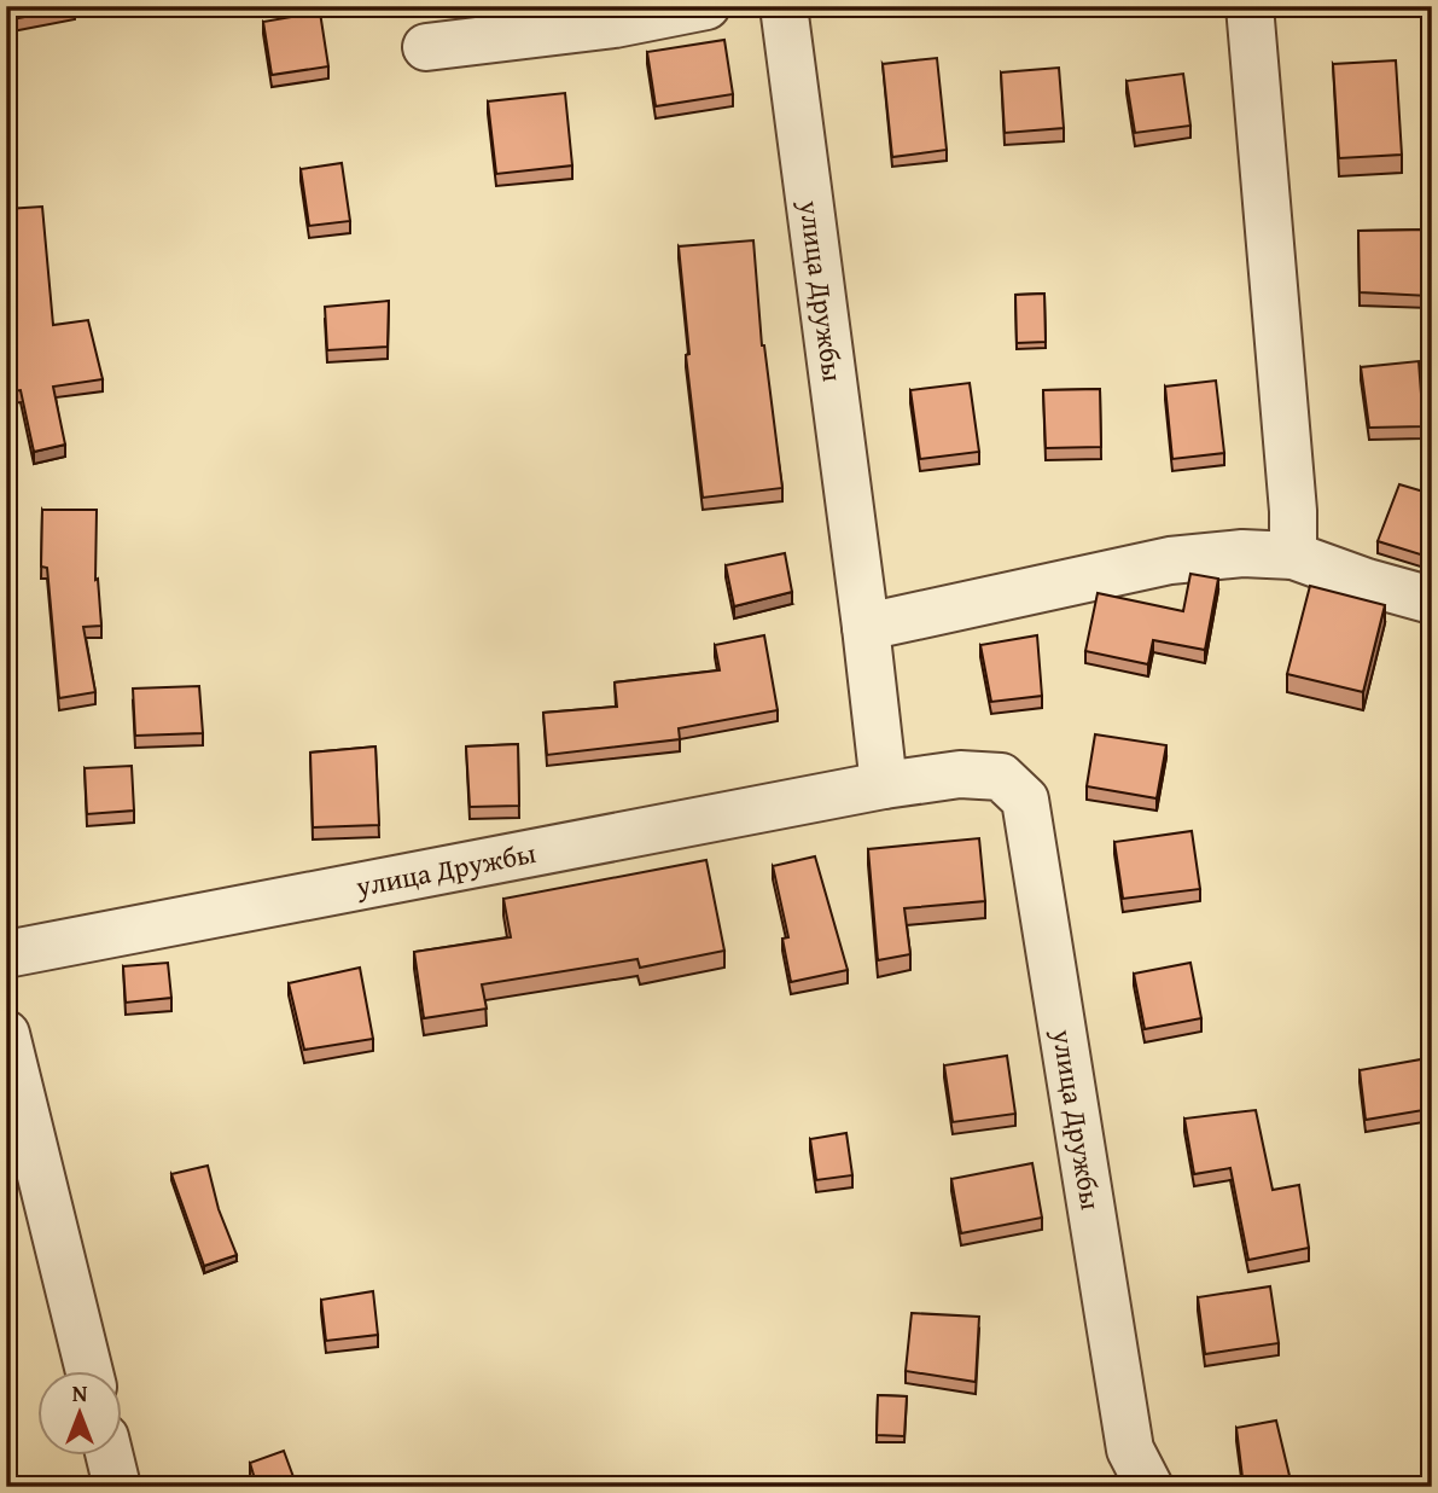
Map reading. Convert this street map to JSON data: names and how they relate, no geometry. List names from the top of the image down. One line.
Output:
{"streets":{"street":["улица Дружбы"]},"north":"top"}
